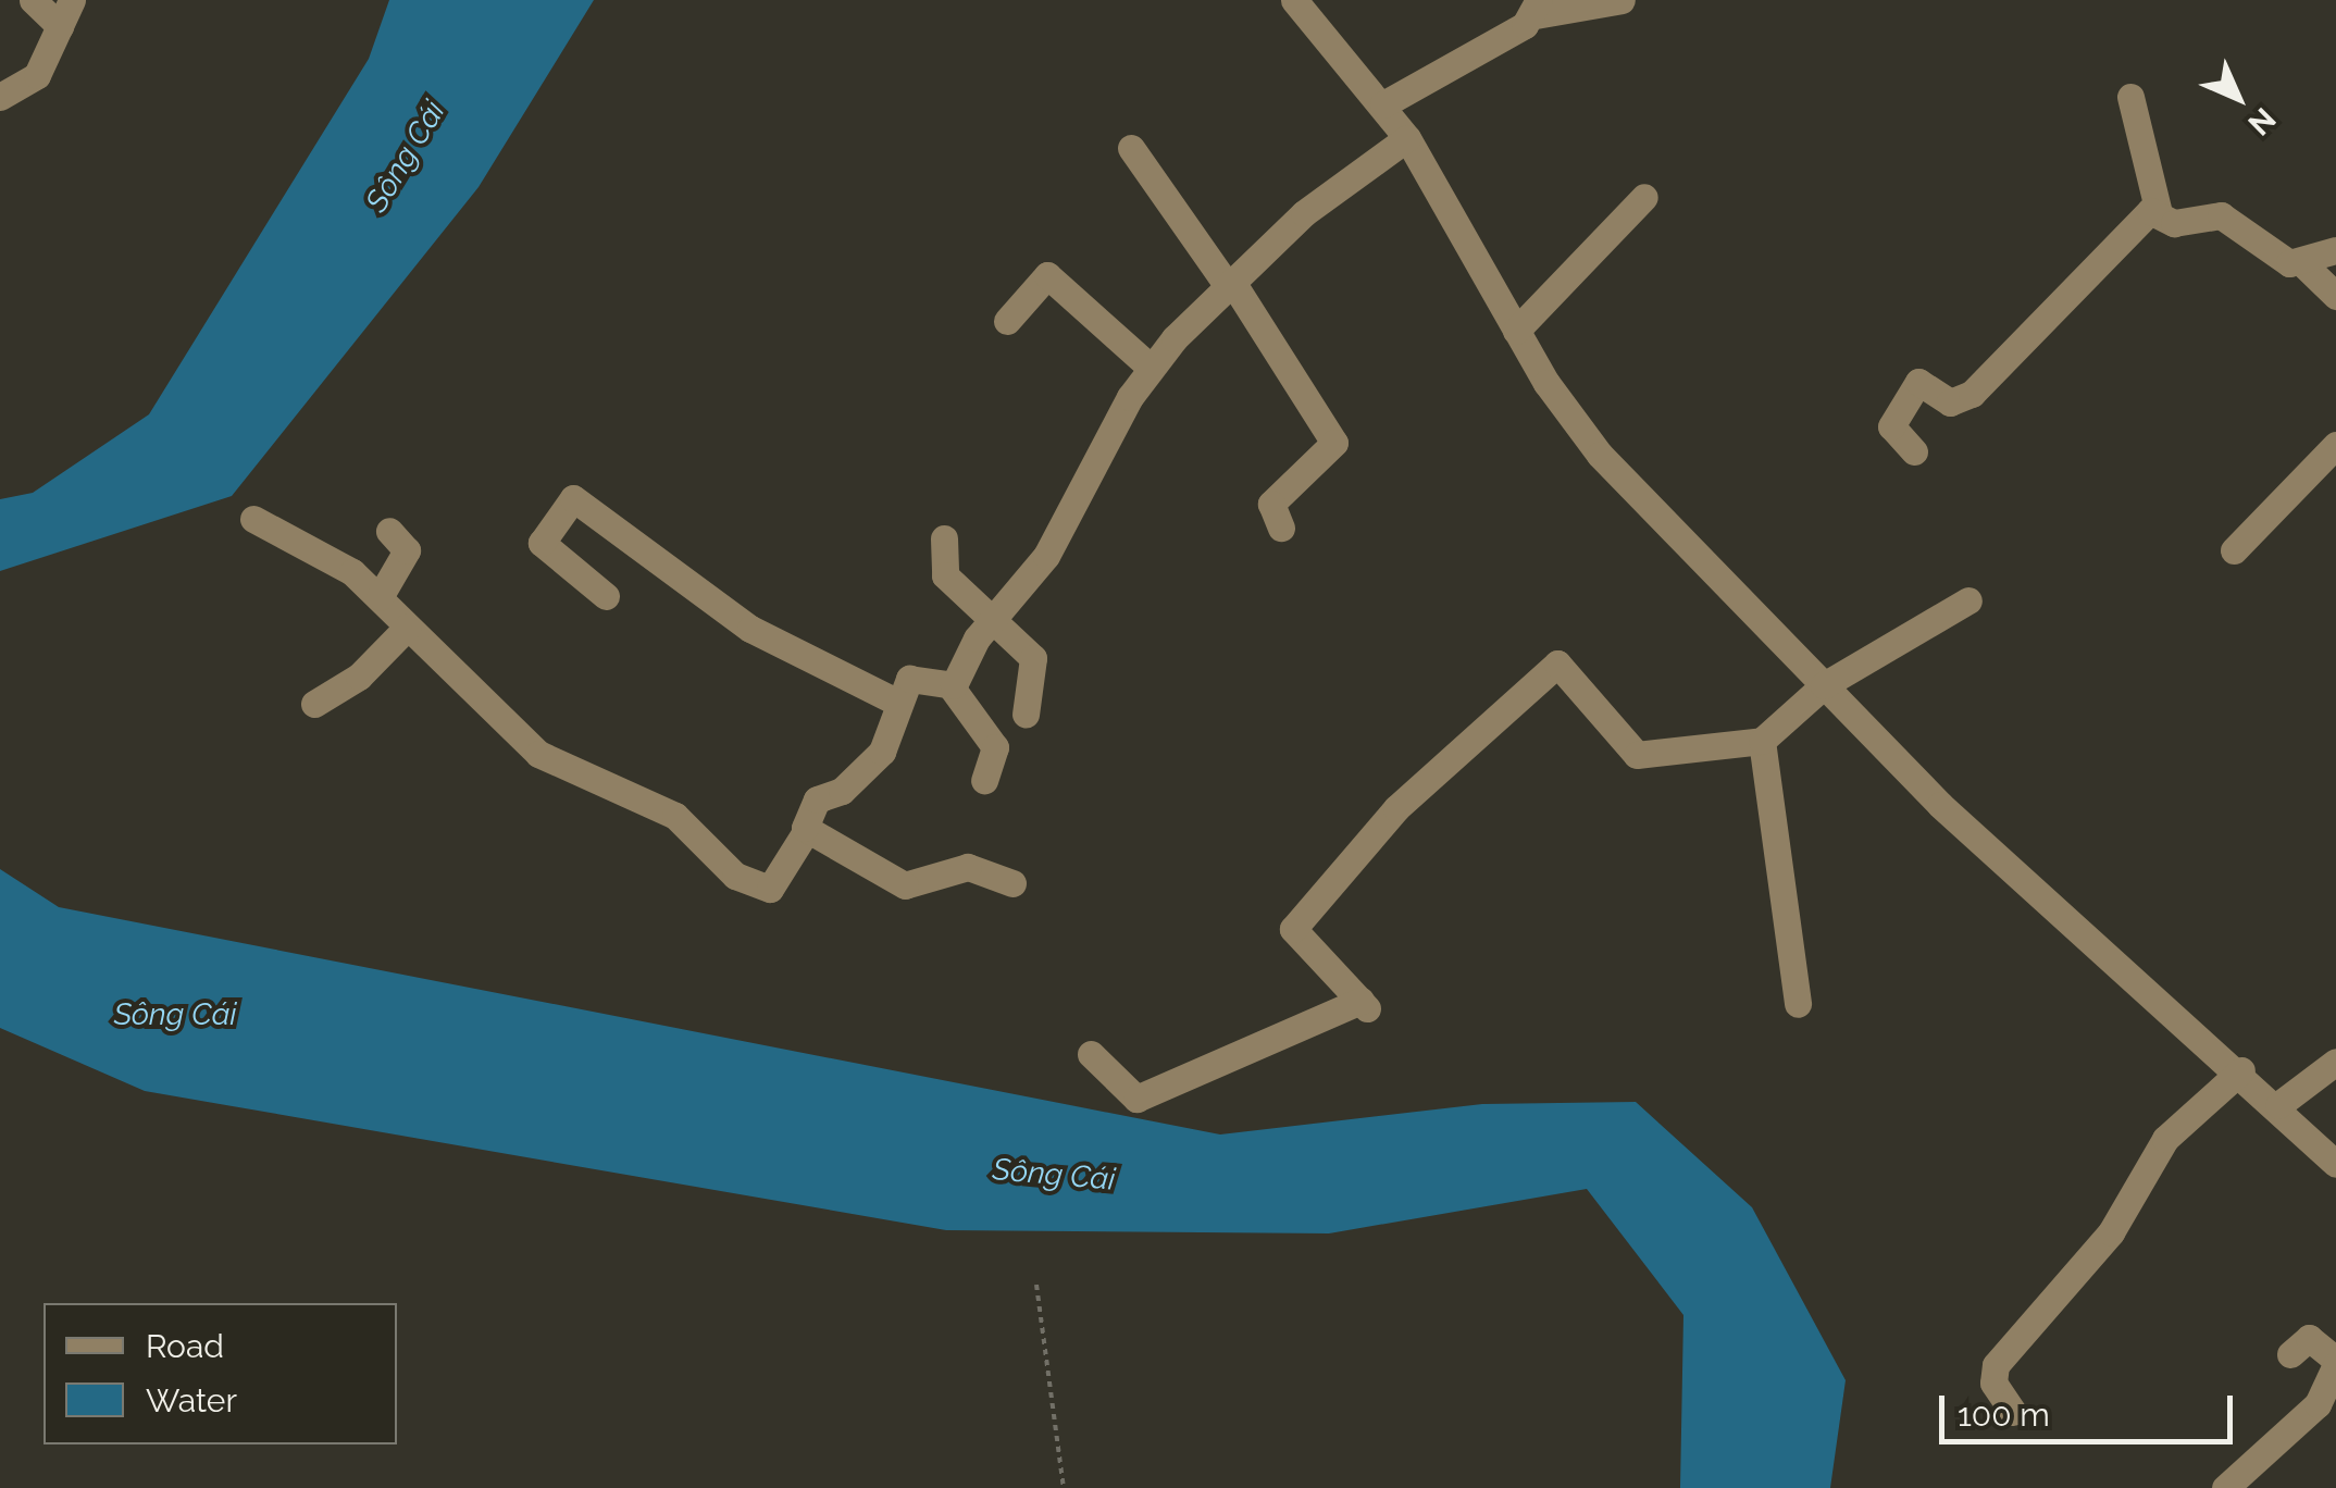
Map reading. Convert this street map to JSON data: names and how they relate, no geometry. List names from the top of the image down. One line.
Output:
{"water":["Sông Cái"],"legend":["Road","Water"],"scale_bar":"100 m","north":"bottom right"}
